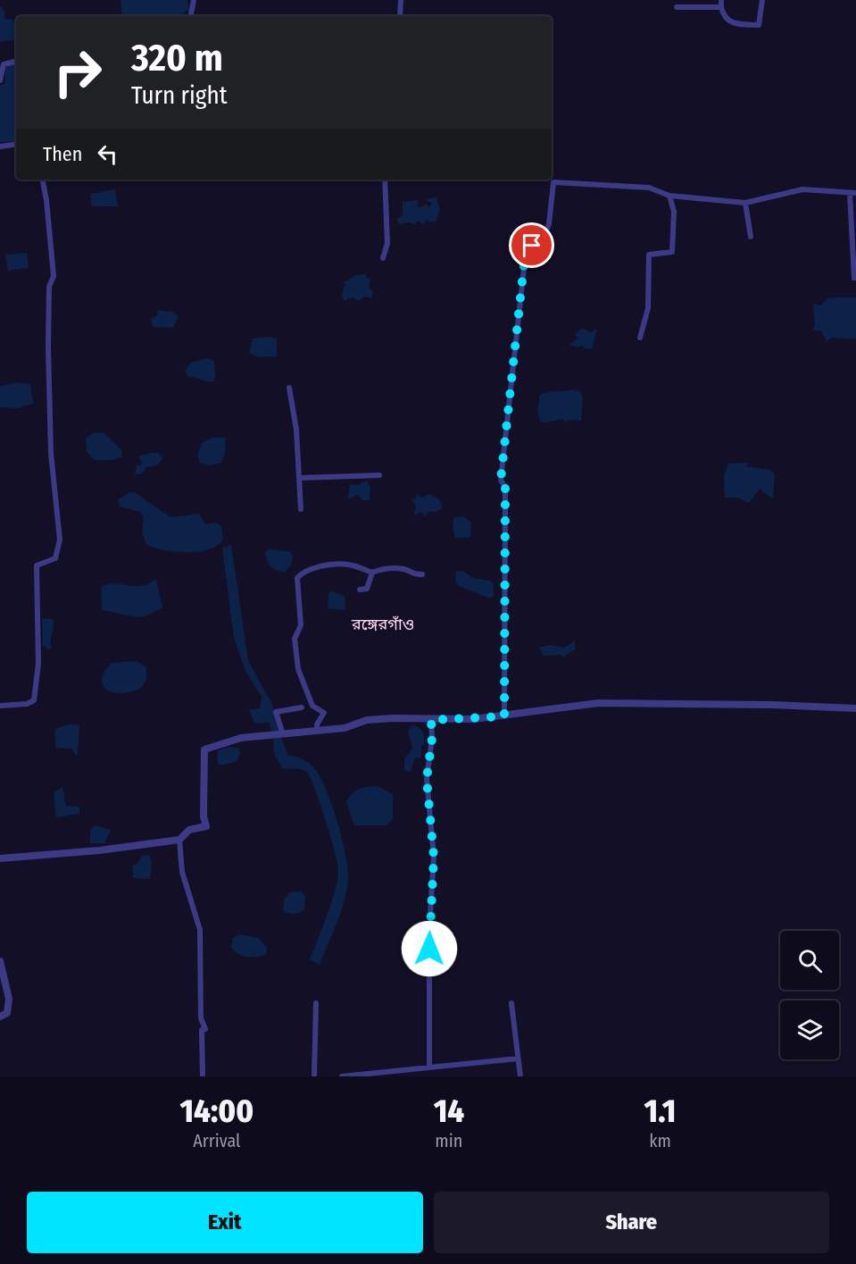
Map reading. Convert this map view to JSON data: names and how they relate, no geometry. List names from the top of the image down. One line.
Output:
{"districts":["রঙ্গেরগাঁও"],"page":{"turn":["320 m","Turn right"],"then":"Then","eta":["14:00","Arrival","14","min","1.1","km"],"buttons":["Exit","Share"]}}
